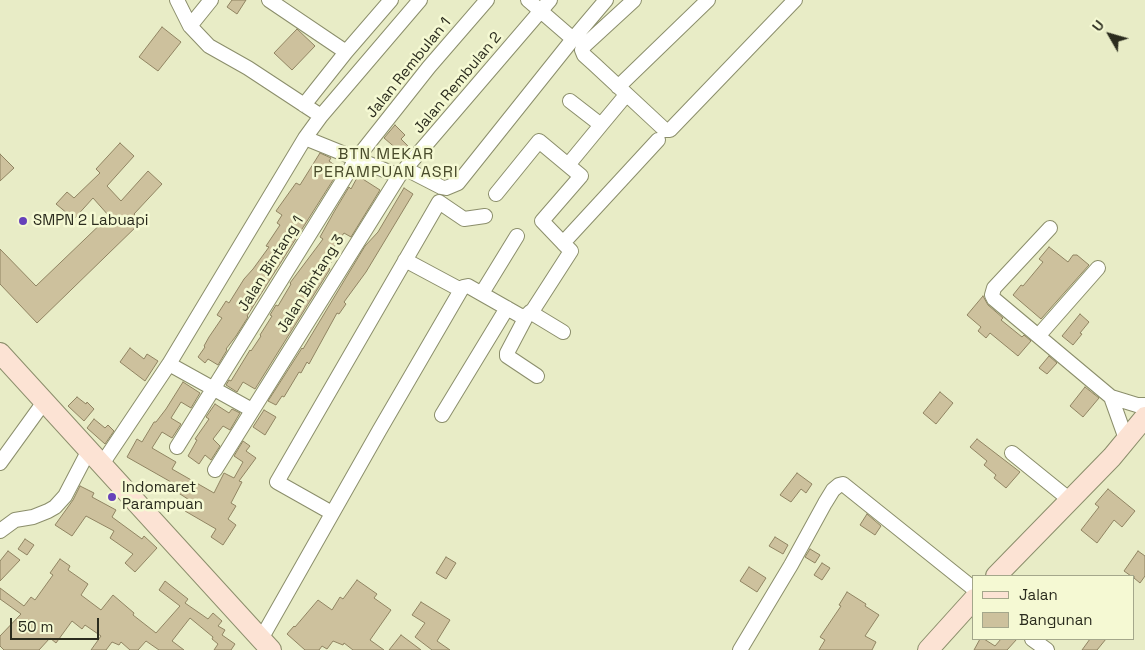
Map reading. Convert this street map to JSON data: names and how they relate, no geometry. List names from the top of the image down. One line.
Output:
{"streets":{"street":["Jalan Rembulan 1","Jalan Rembulan 2","Jalan Bintang 1","Jalan Bintang 3"]},"crossings":[["Jalan Rembulan 1","Jalan Bintang 1"],["Jalan Rembulan 2","Jalan Bintang 3"]],"districts":["BTN MEKAR PERAMPUAN ASRI"],"places":["SMPN 2 Labuapi","Indomaret Parampuan"],"legend":["Jalan","Bangunan"],"scale_bar":"50 m","north":"top left"}
